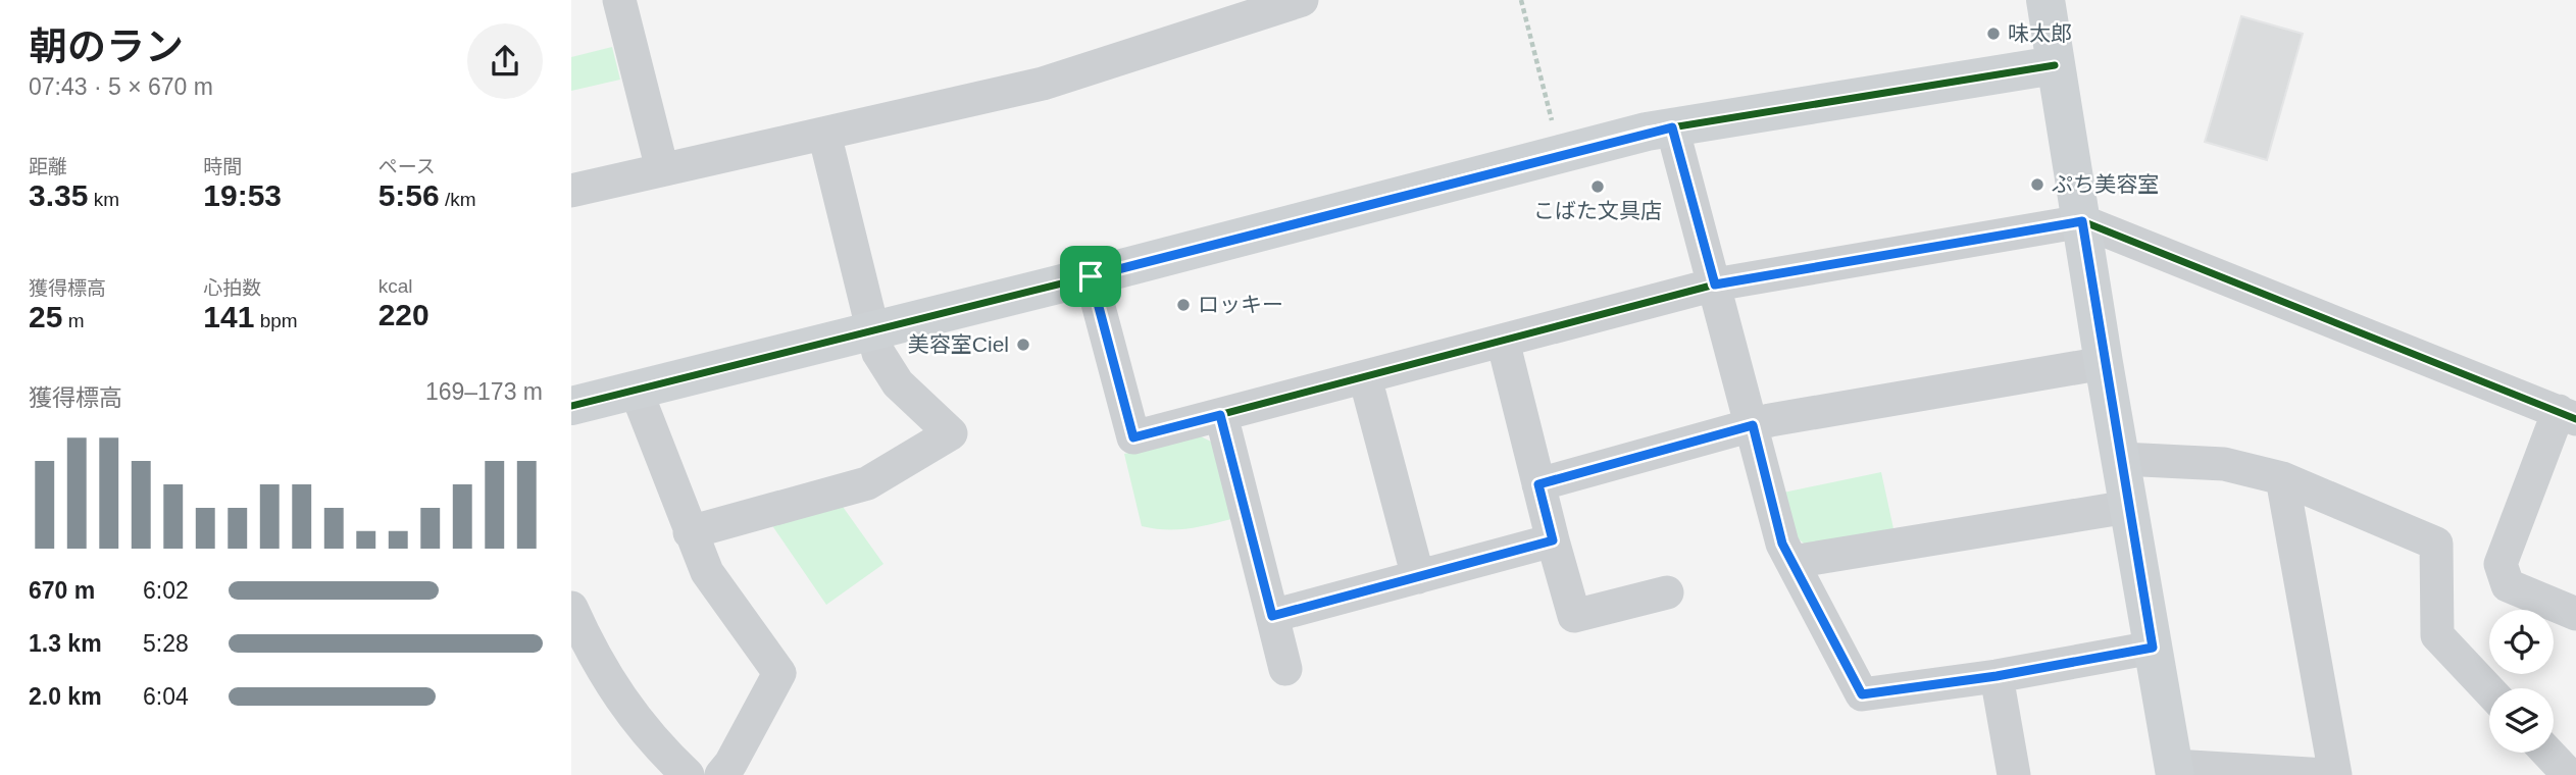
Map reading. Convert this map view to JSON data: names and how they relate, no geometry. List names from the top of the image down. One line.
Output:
{"places":["味太郎","ぷち美容室","こばた文具店","ロッキー","美容室Ciel"],"page":{"heading":["朝のラン","07:43 · 5 × 670 m"],"stats":[["距離","3.35 km"],["時間","19:53"],["ペース","5:56 /km"],["獲得標高","25 m"],["心拍数","141 bpm"],["kcal","220"]],"chart":["獲得標高","169–173 m"],"list":[{"name":"670 m","note":"6:02"},{"name":"1.3 km","note":"5:28"},{"name":"2.0 km","note":"6:04"}]}}
